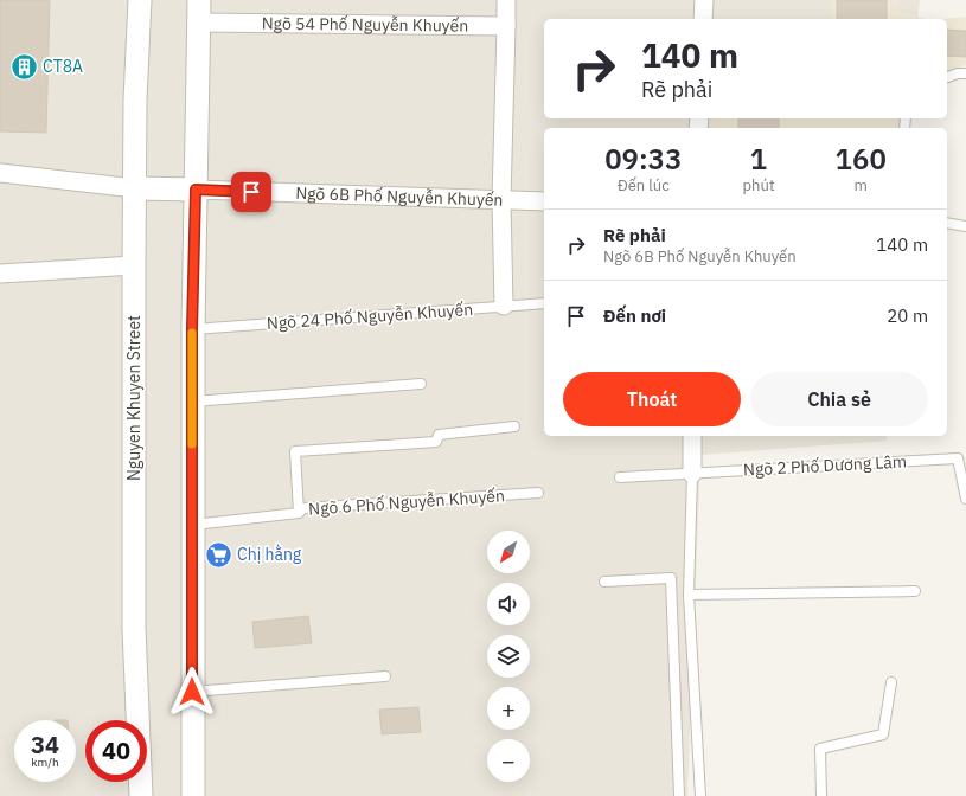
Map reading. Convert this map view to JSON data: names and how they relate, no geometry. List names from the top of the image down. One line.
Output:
{"streets":{"street":["Ngõ 54 Phố Nguyễn Khuyến","Ngõ 6B Phố Nguyễn Khuyến","Nguyen Khuyen Street"],"lane":["Ngõ 24 Phố Nguyễn Khuyến","Ngõ 2 Phố Dương Lâm","Ngõ 6 Phố Nguyễn Khuyến"]},"places":{"building":["CT8A"],"supermarket":["Chị hằng"]},"north":"bottom left","page":{"turn":["140 m","Rẽ phải"],"eta":["09:33","Đến lúc","1","phút","160","m"],"list":[{"name":"Rẽ phải","note":"Ngõ 6B Phố Nguyễn Khuyến","value":"140 m"},{"name":"Đến nơi","value":"20 m"}],"buttons":["Thoát","Chia sẻ"],"map_buttons":["+","−"],"speed":"34 km/h","limit":"40"}}
